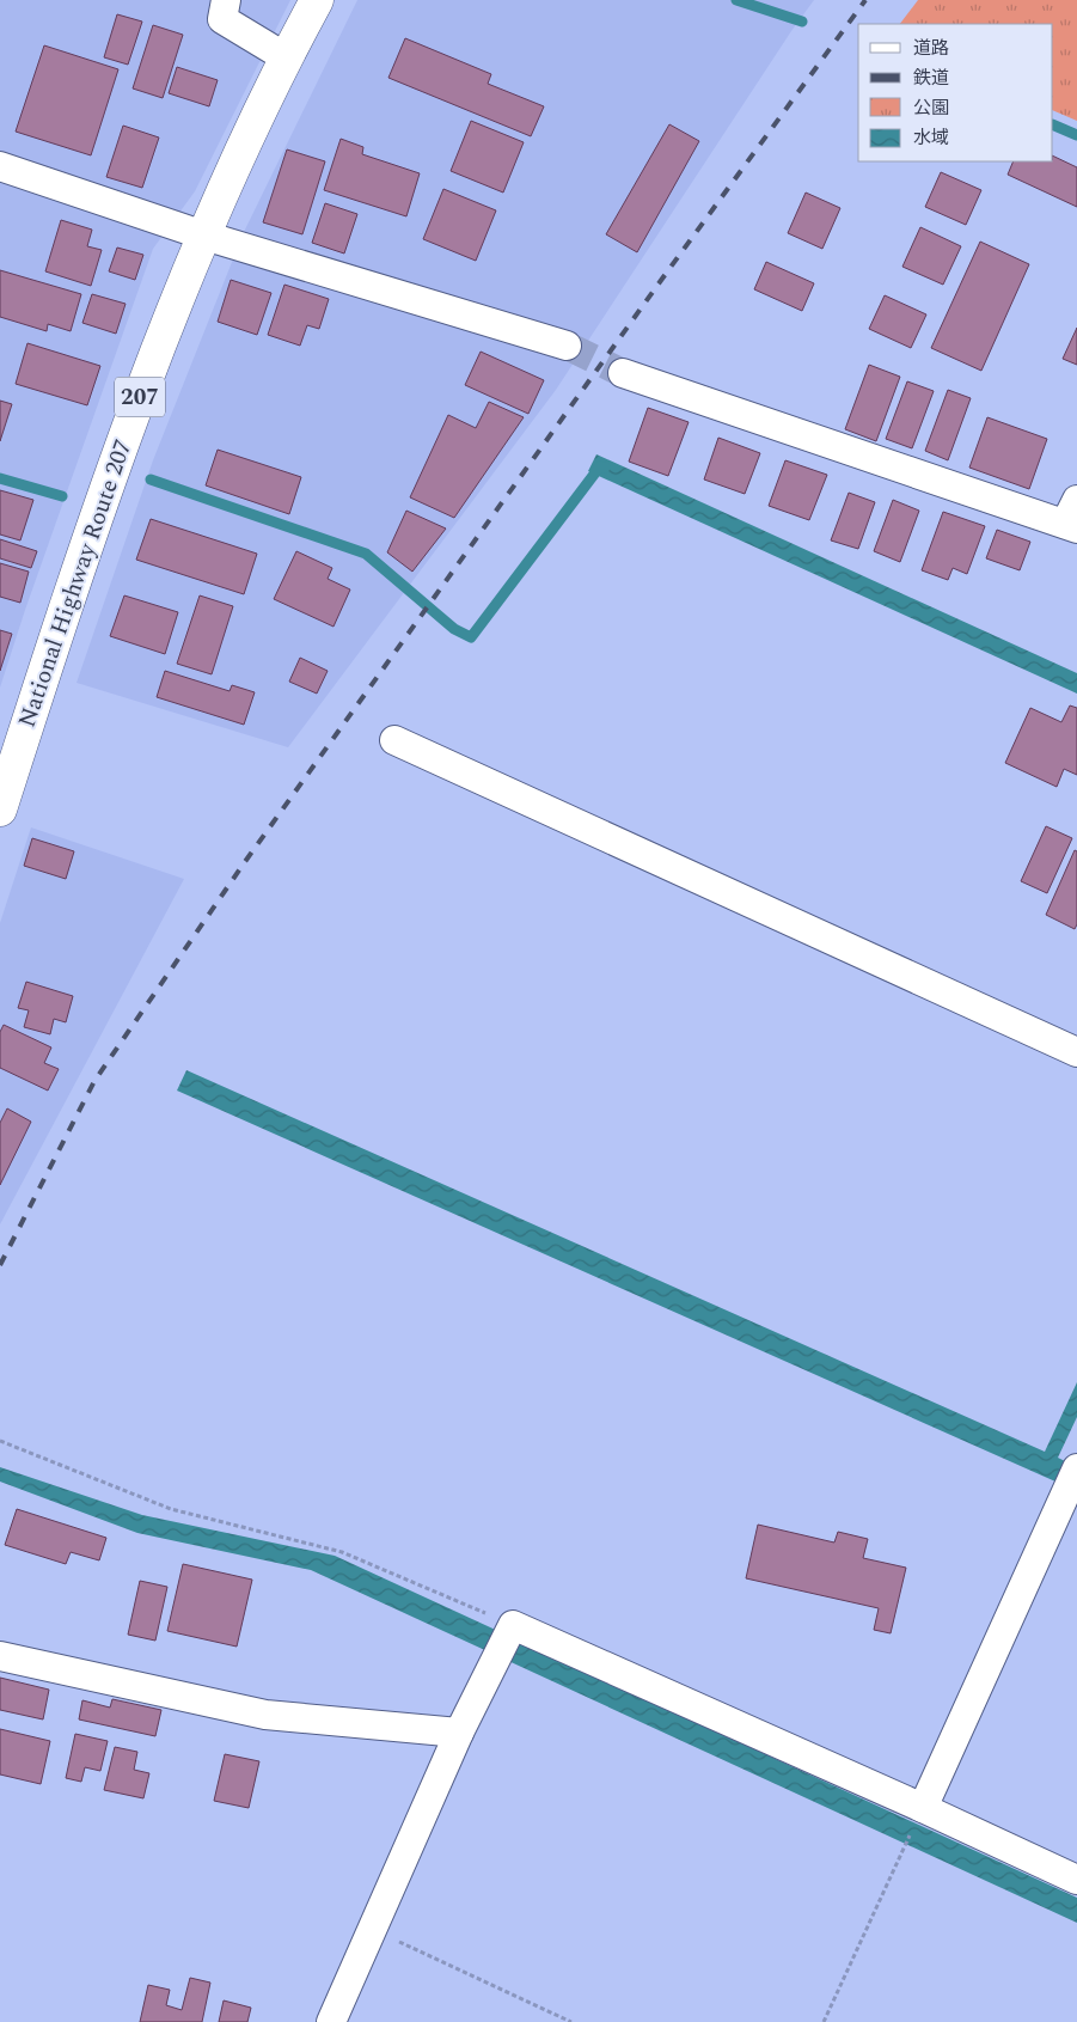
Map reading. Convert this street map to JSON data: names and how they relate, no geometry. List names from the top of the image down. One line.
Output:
{"streets":{"highway":["207","National Highway Route 207"]},"legend":["道路","鉄道","公園","水域"]}
